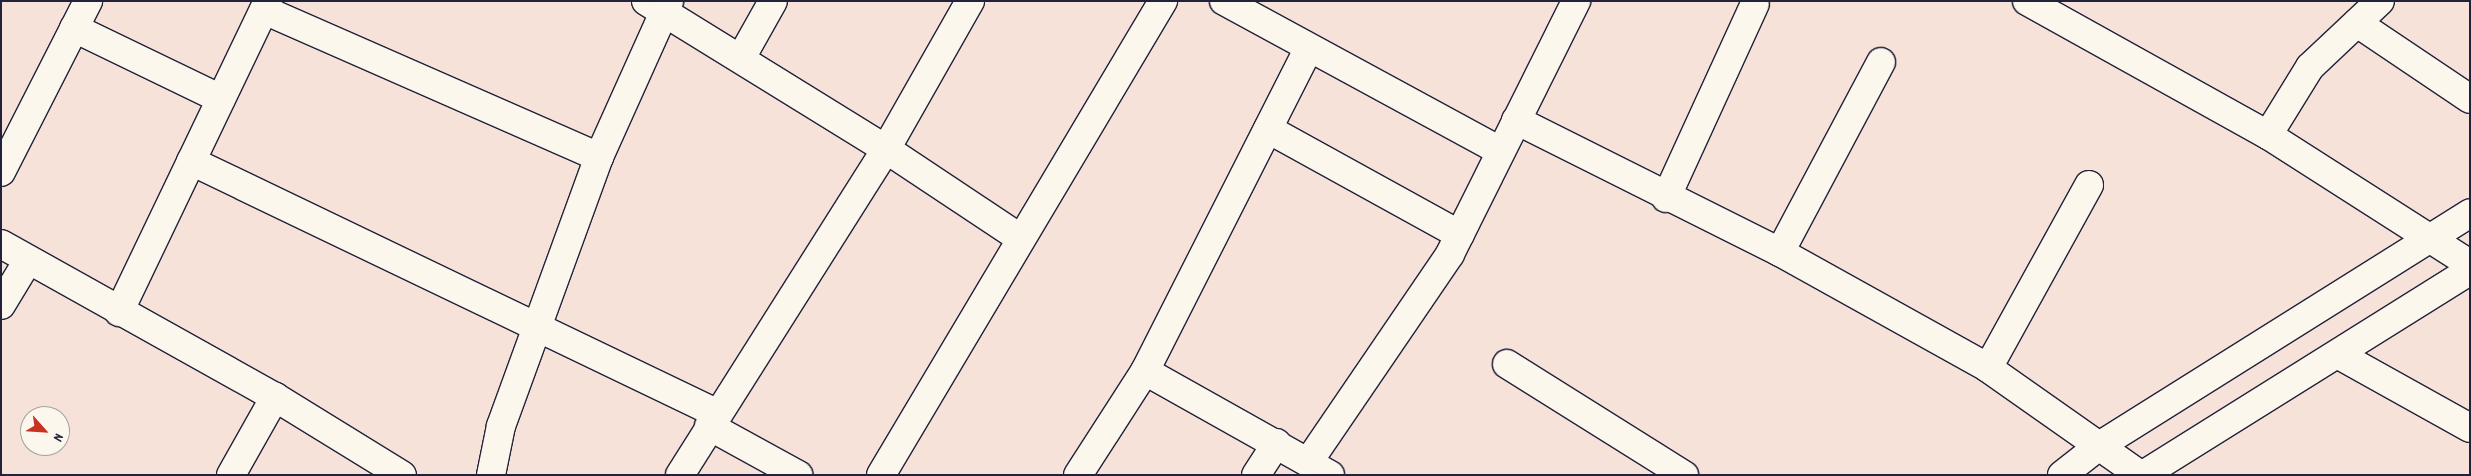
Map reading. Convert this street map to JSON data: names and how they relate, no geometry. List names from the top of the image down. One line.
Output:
{"north":"bottom right"}
